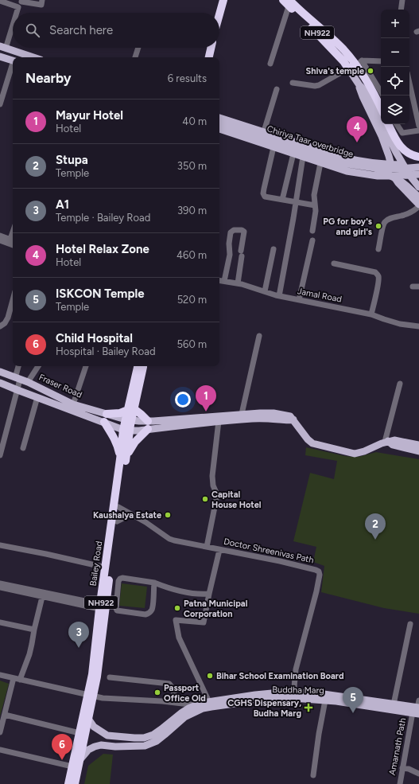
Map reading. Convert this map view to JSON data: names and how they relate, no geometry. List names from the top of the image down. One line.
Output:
{"streets":{"highway":["NH922","Bailey Road"],"main road":["Chiriya Taar overbridge","Fraser Road","Buddha Marg"],"street":["Jamal Road","Doctor Shreenivas Path","Amarnath Path"]},"crossings":[["NH922","Fraser Road"],["NH922","Bailey Road"],["Fraser Road","Bailey Road"],["Doctor Shreenivas Path","Bailey Road"],["Doctor Shreenivas Path","Buddha Marg"],["Bailey Road","Buddha Marg"],["Buddha Marg","Amarnath Path"]],"places":{"other":["Shiva's temple","PG for boy's and girl's","Capital House Hotel","Kaushalya Estate","Patna Municipal Corporation","Bihar School Examination Board","Passport Office Old"],"health":["CGHS Dispensary, Budha Marg"]},"page":{"map_buttons":["+","−"],"search":"Search here","heading":["Nearby","6 results"],"list":[{"mark":"1","name":"Mayur Hotel","note":"Hotel","value":"40 m"},{"mark":"2","name":"Stupa","note":"Temple","value":"350 m"},{"mark":"3","name":"A1","note":"Temple · Bailey Road","value":"390 m"},{"mark":"4","name":"Hotel Relax Zone","note":"Hotel","value":"460 m"},{"mark":"5","name":"ISKCON Temple","note":"Temple","value":"520 m"},{"mark":"6","name":"Child Hospital","note":"Hospital · Bailey Road","value":"560 m"}],"pins":["4","1","2","3","5","6"]}}
